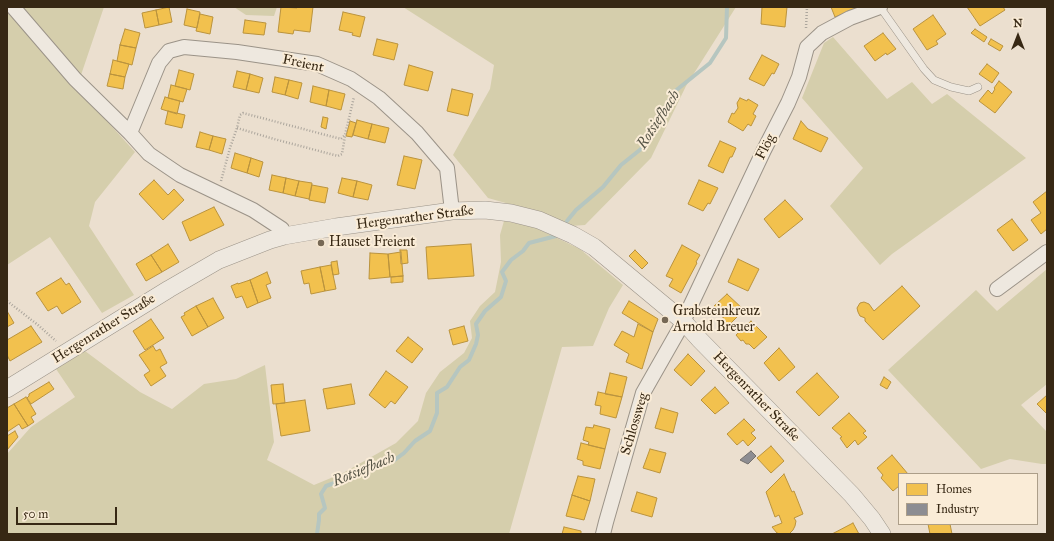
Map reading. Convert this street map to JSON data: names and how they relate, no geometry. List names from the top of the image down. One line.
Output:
{"streets":{"street":["Freient","Flög","Hergenrather Straße","Schlossweg"]},"crossings":[["Freient","Hergenrather Straße"],["Flög","Hergenrather Straße"],["Flög","Schlossweg"],["Hergenrather Straße","Schlossweg"]],"water":["Rotsiefbach"],"places":["Hauset Freient","Grabsteinkreuz Arnold Breuer"],"legend":["Homes","Industry"],"scale_bar":"50 m","north":"top"}
